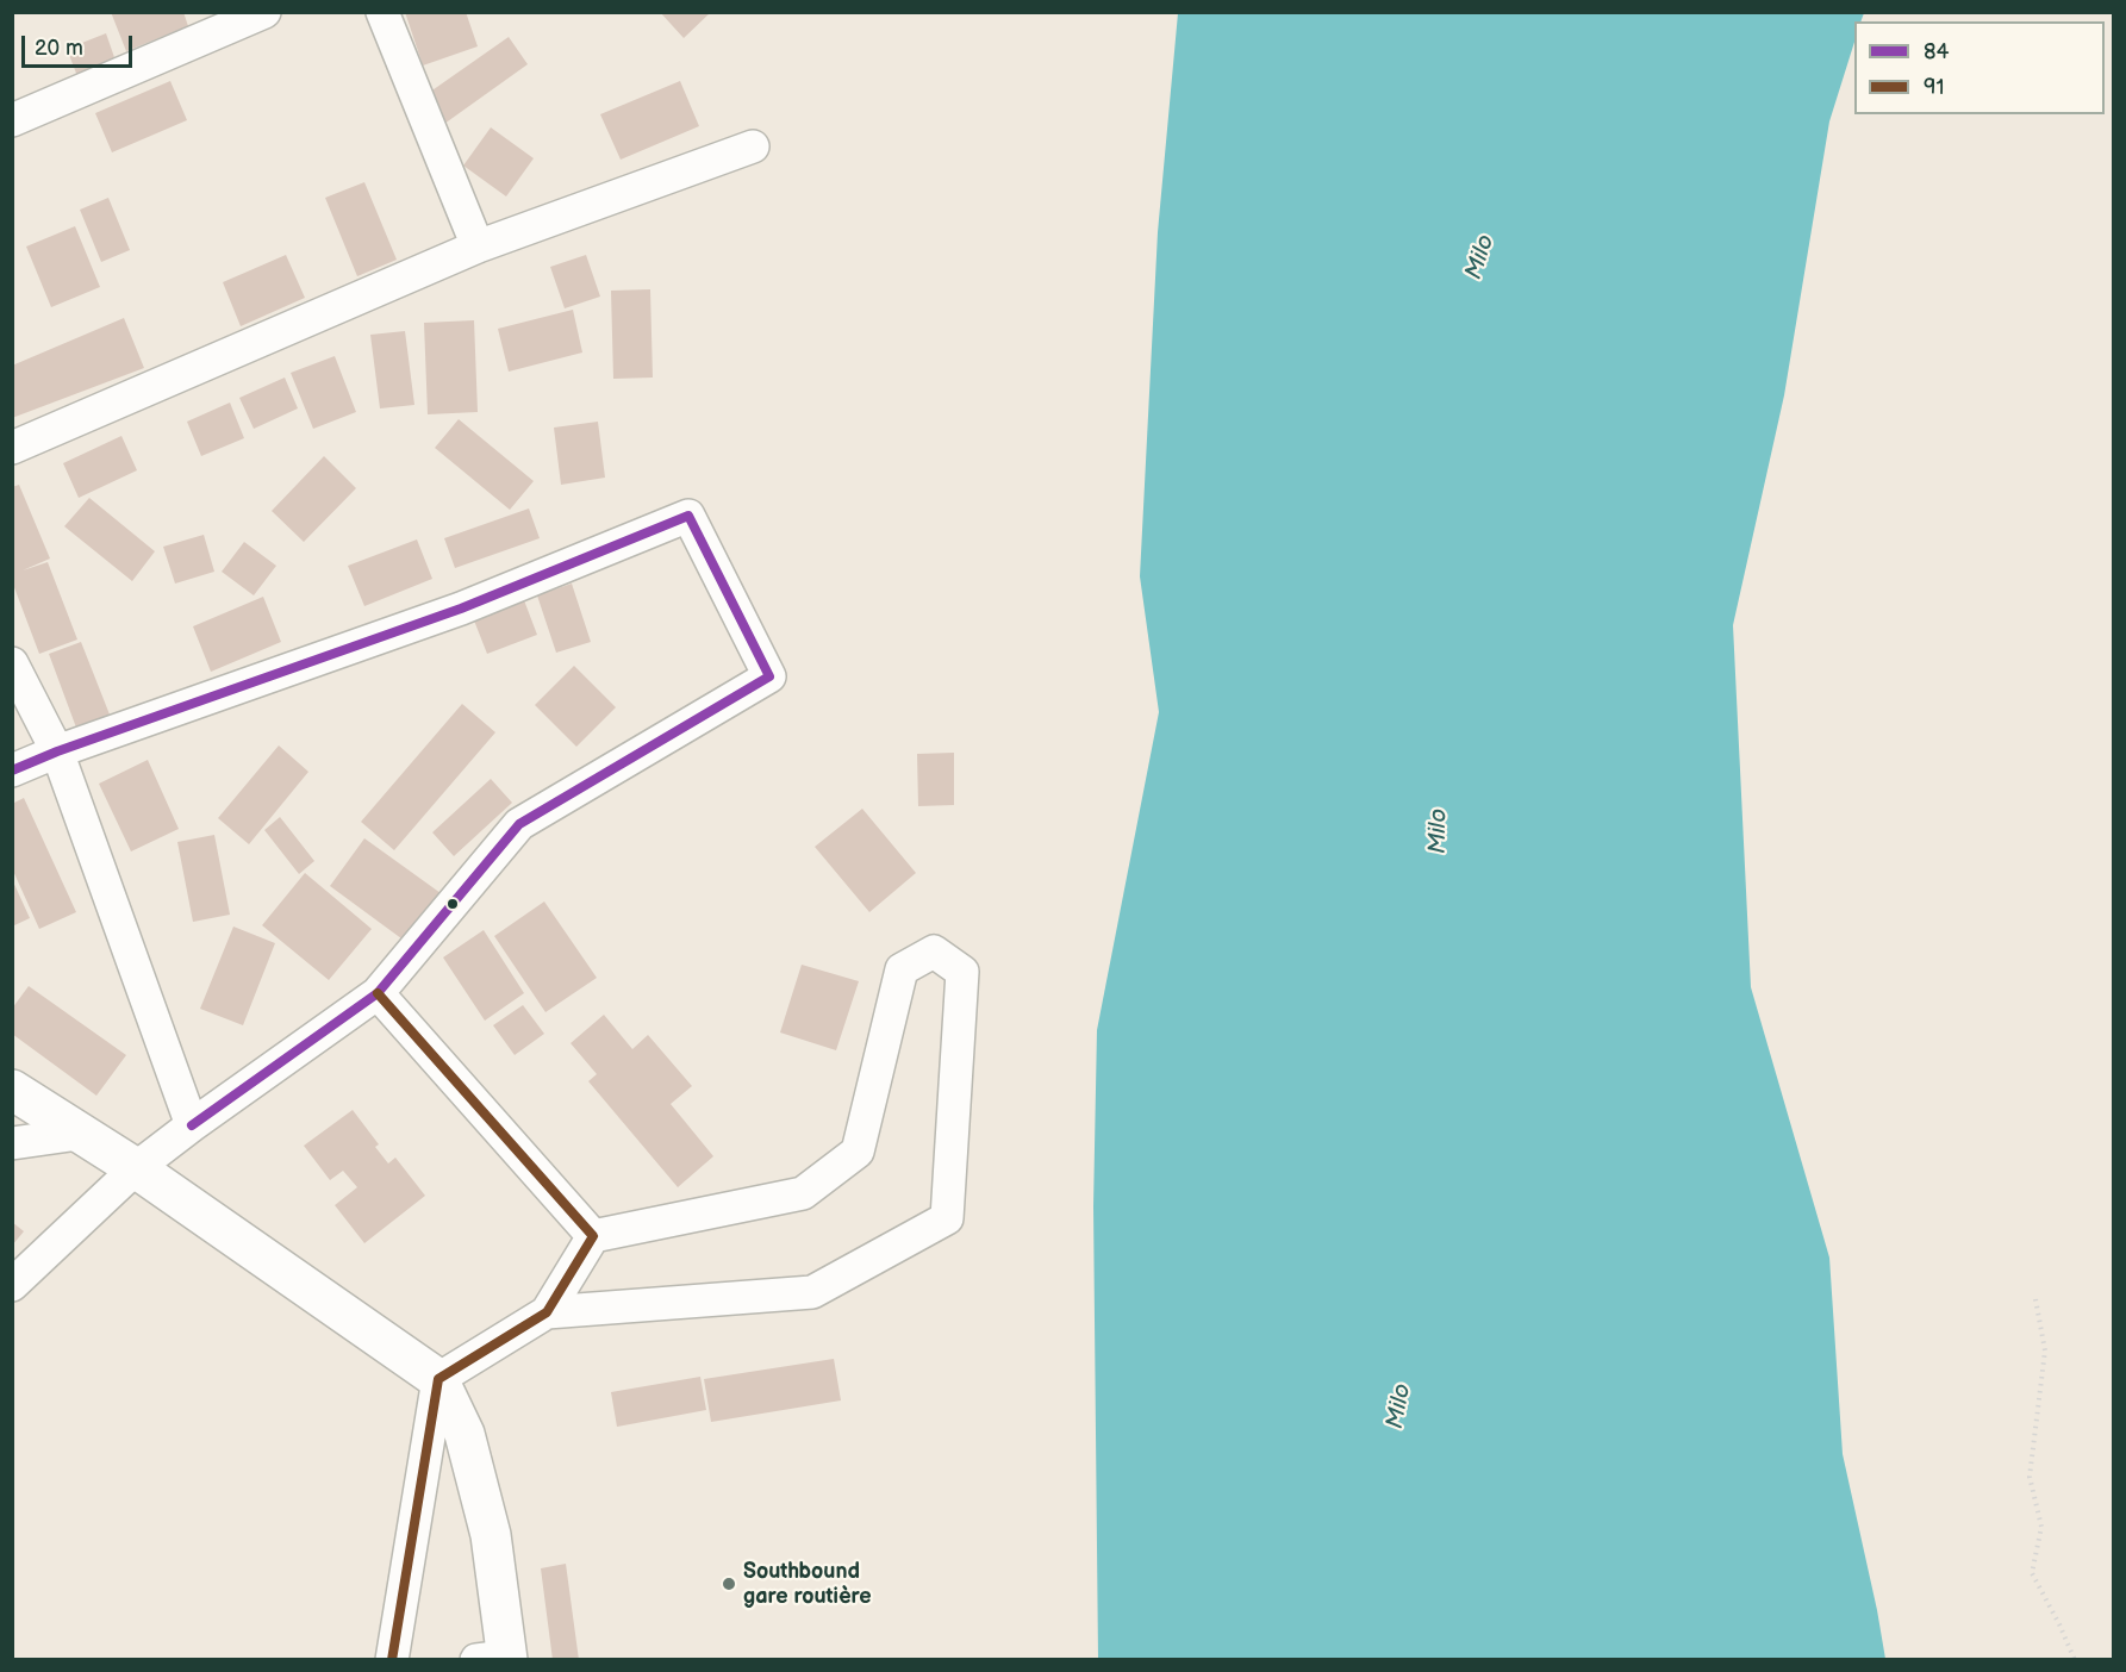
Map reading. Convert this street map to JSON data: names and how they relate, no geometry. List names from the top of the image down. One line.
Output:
{"water":["Milo"],"places":["Southbound gare routière"],"lines":["transit line 84","transit line 91"],"legend":["84","91"],"scale_bar":"20 m"}
